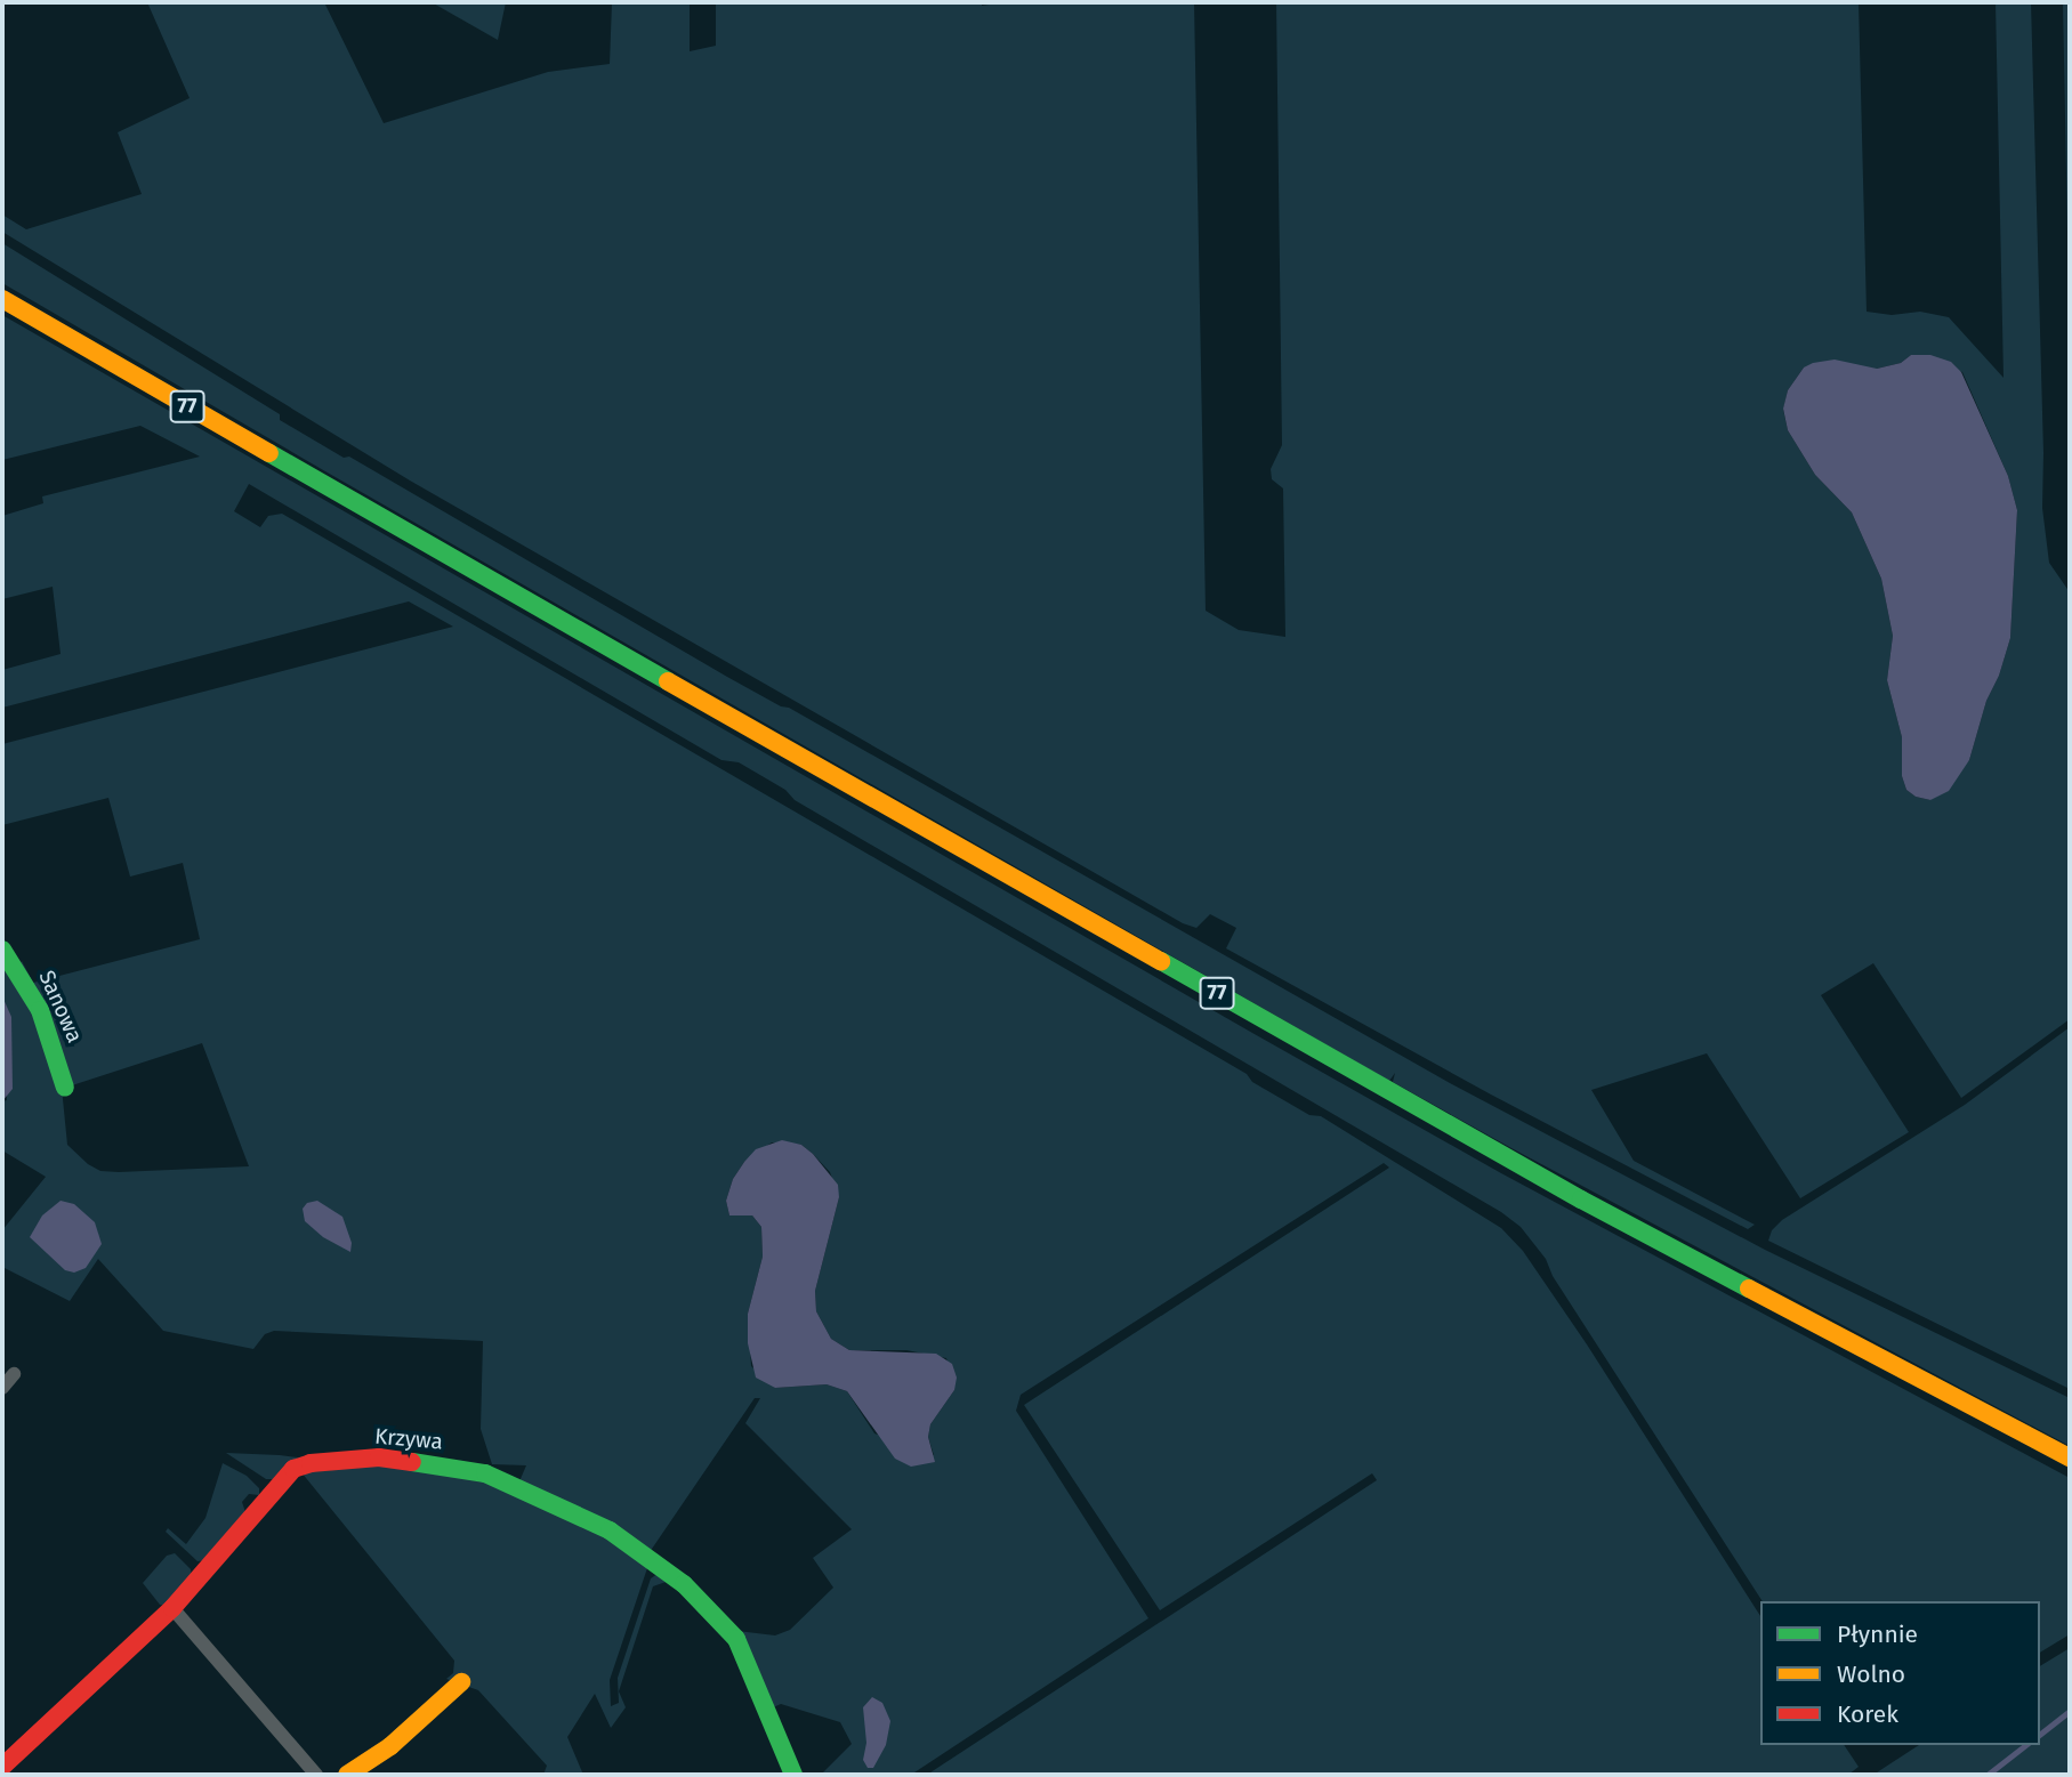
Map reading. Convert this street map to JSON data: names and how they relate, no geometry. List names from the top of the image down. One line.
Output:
{"streets":{"main road":["77","Sanowa","Krzywa"]},"legend":["Płynnie","Wolno","Korek"]}
